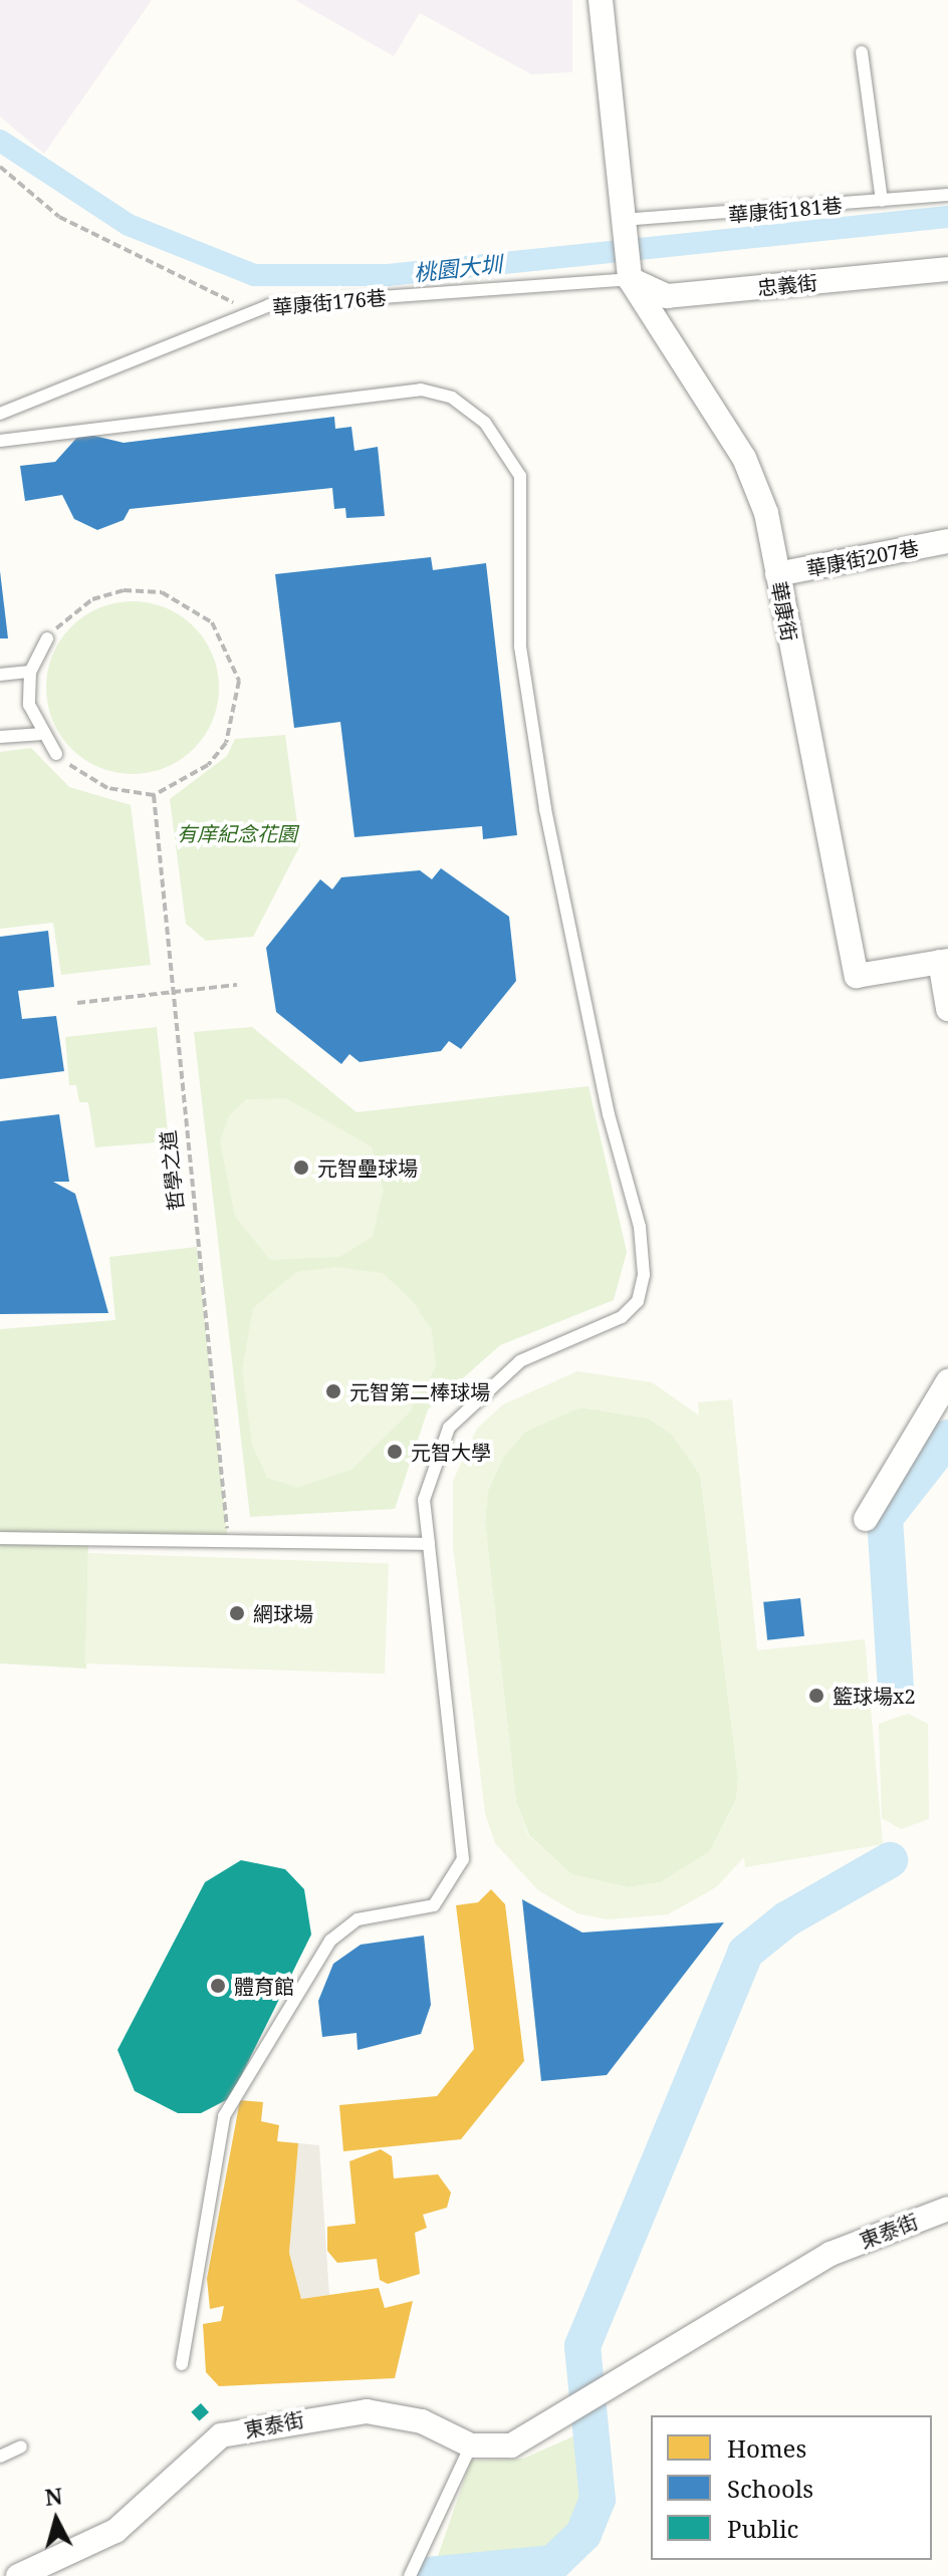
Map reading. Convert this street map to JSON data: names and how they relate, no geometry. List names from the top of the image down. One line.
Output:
{"streets":{"street":["忠義街","華康街207巷","華康街","東泰街"],"lane":["華康街181巷","華康街176巷"],"path":["哲學之道"]},"crossings":[["忠義街","華康街176巷"],["忠義街","華康街"],["華康街176巷","華康街"],["華康街207巷","華康街"]],"water":["桃園大圳"],"parks":["有庠紀念花園"],"places":["元智壘球場","元智第二棒球場","元智大學","網球場","籃球場x2","體育館"],"legend":["Homes","Schools","Public"],"north":"top"}
